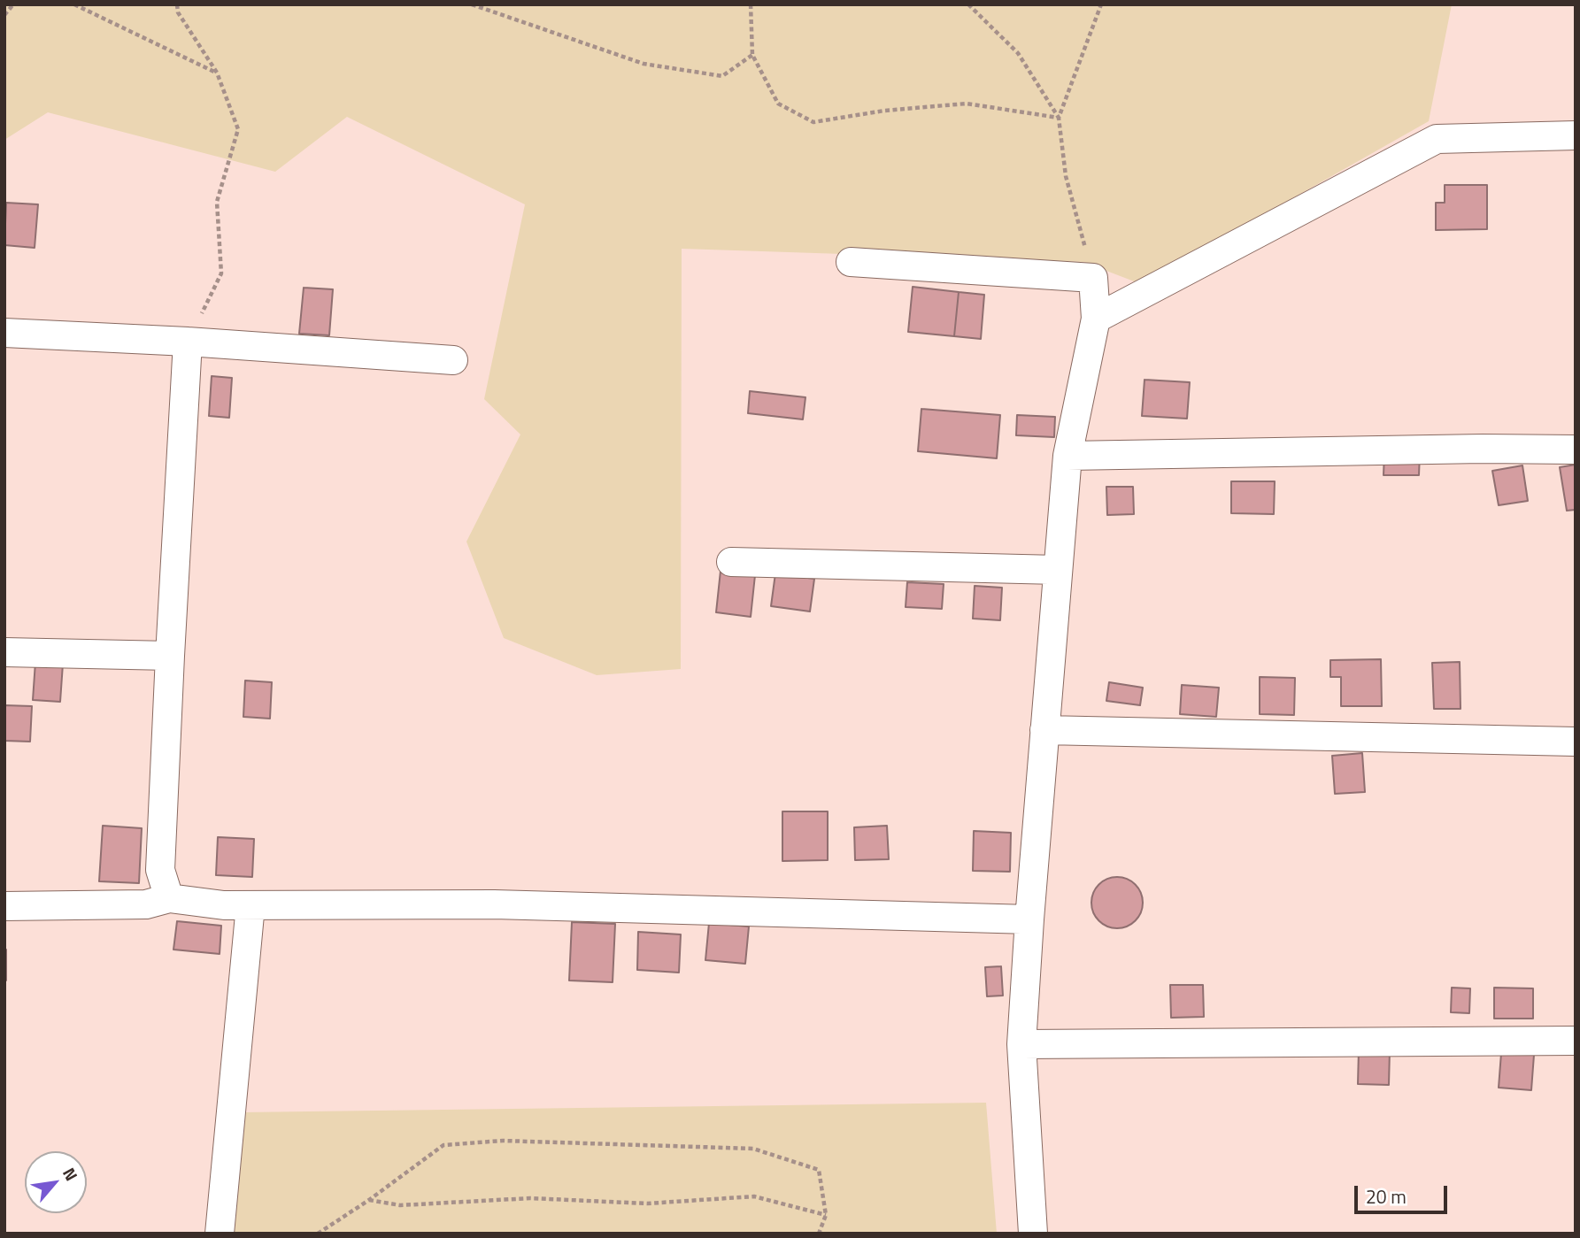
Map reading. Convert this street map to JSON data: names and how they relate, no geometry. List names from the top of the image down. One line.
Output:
{"scale_bar":"20 m","north":"top right"}
